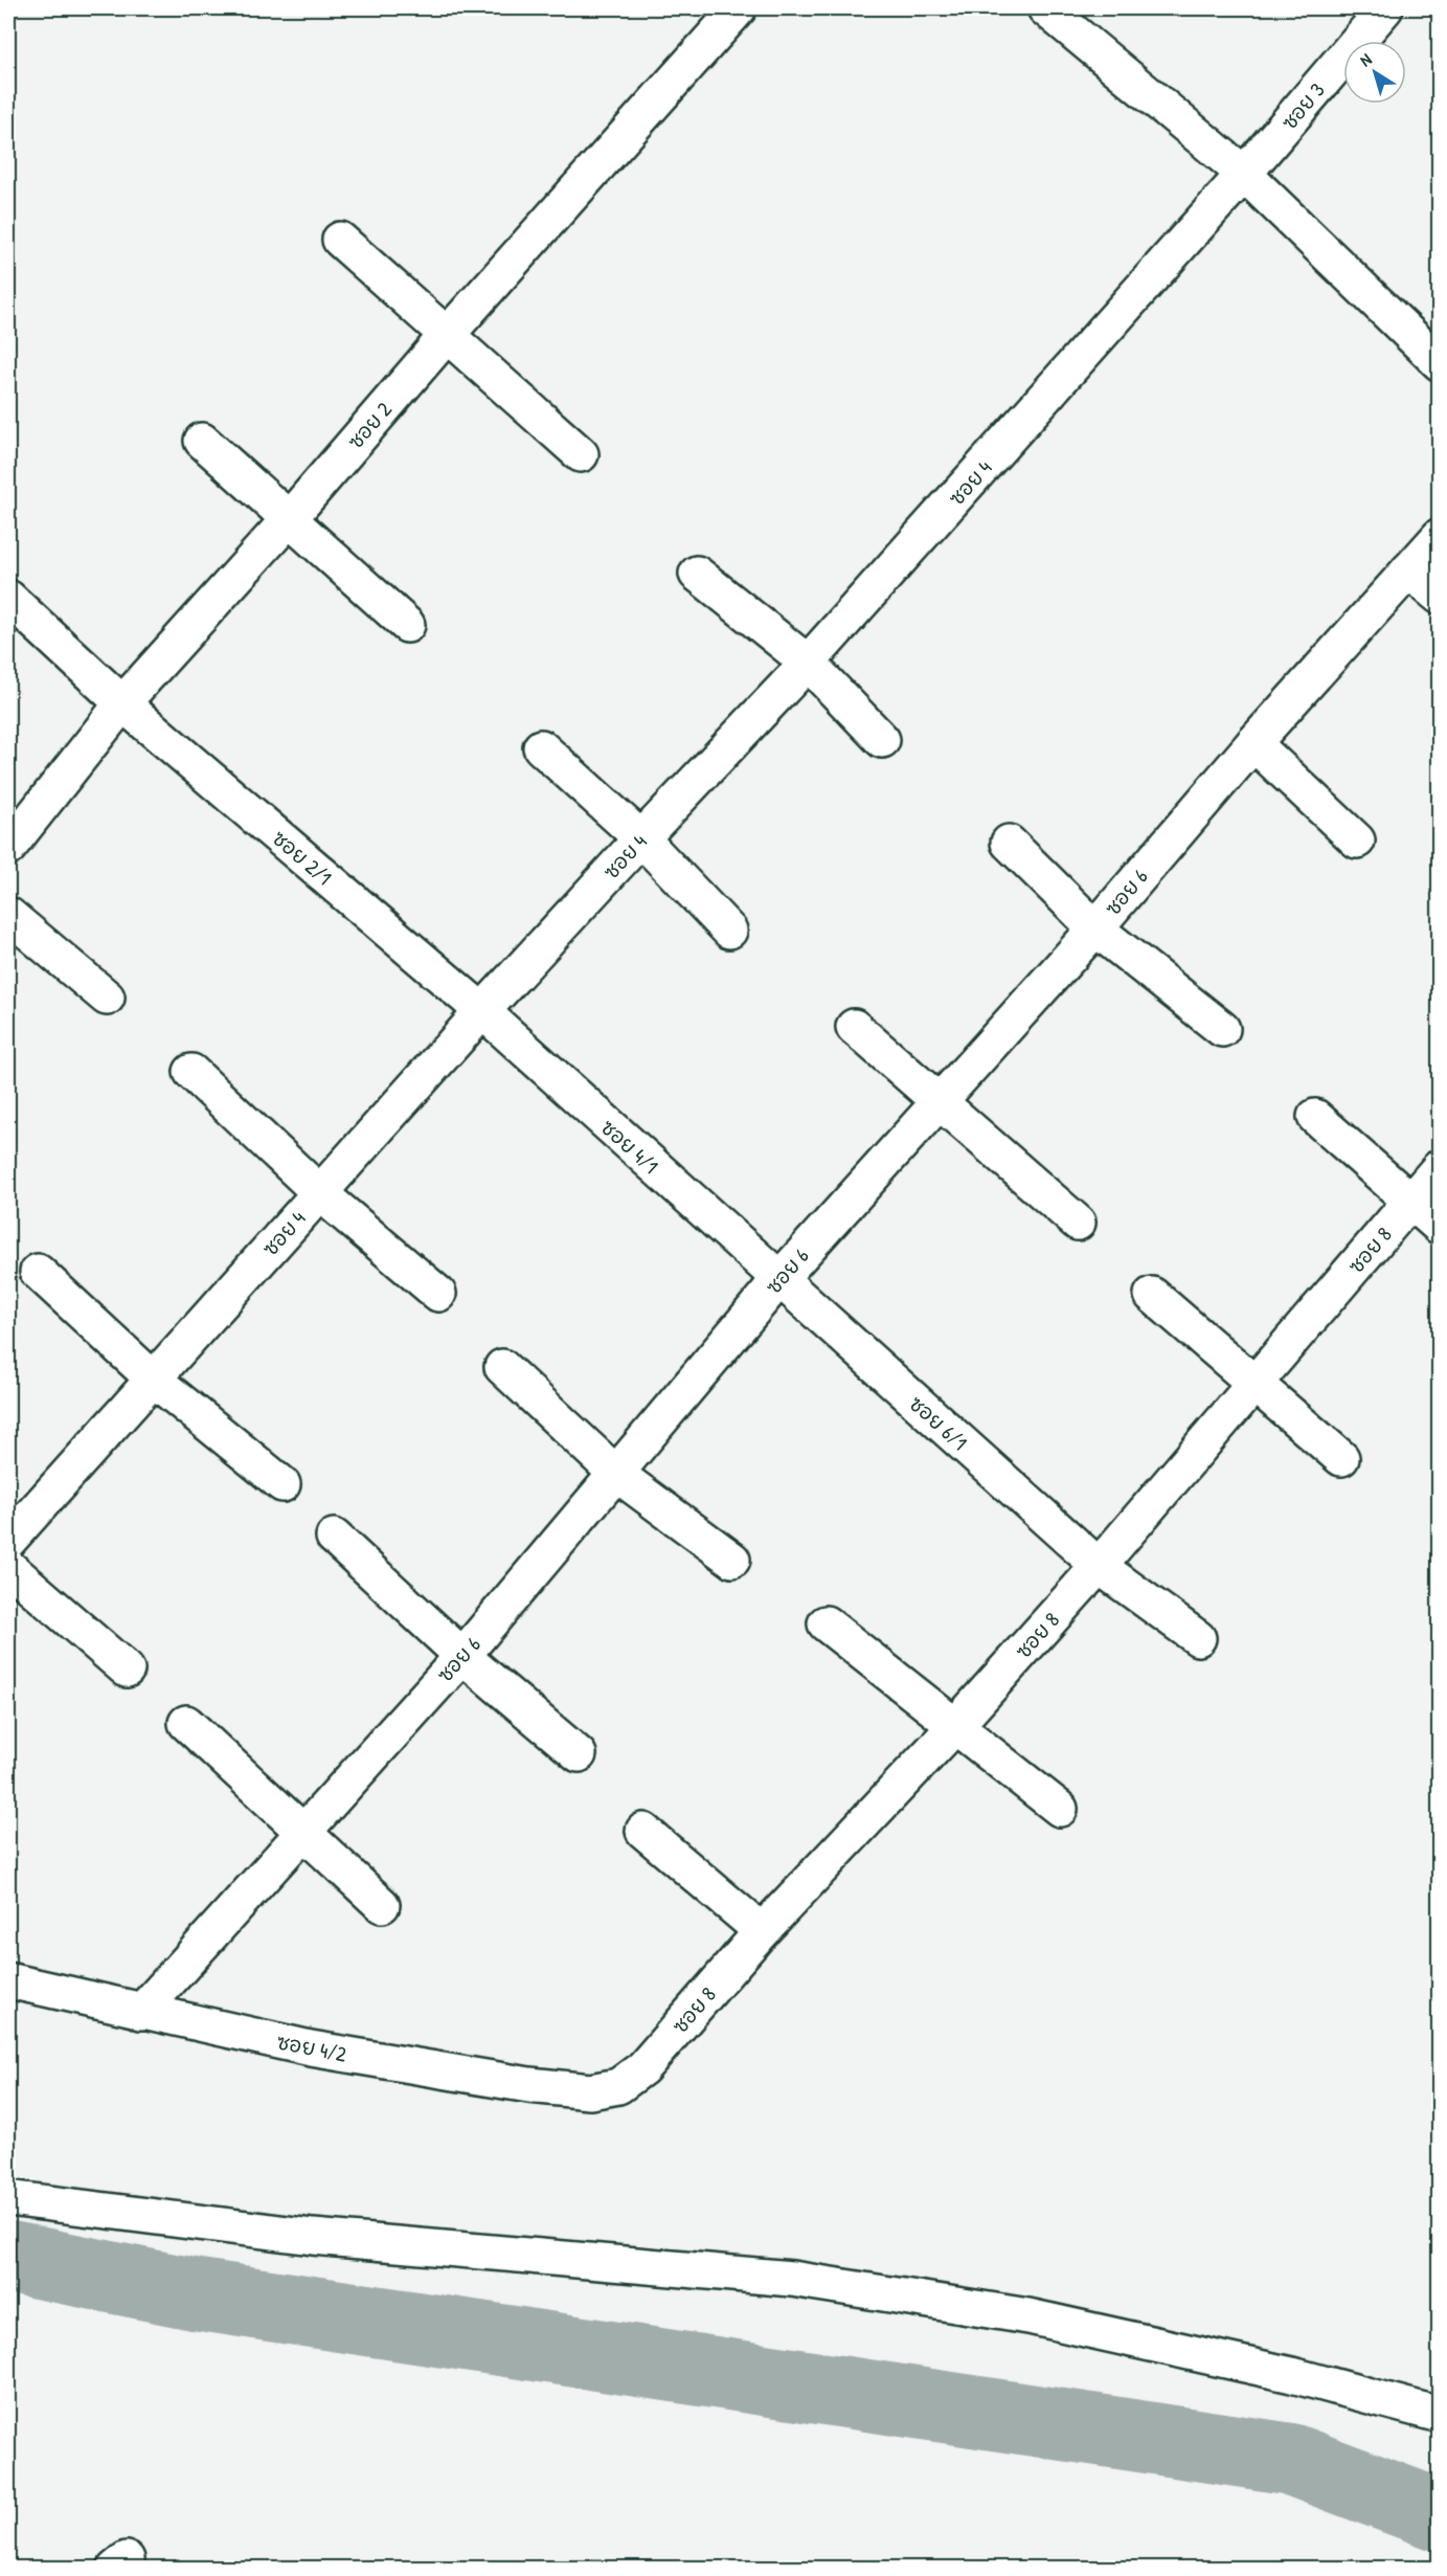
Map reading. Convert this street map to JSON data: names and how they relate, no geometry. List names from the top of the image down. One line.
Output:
{"streets":{"street":["ซอย 3","ซอย 2","ซอย 4","ซอย 2/1","ซอย 6","ซอย 4/1","ซอย 8","ซอย 6/1","ซอย 4/2"]},"crossings":[["ซอย 3","ซอย 4"],["ซอย 2","ซอย 2/1"],["ซอย 4","ซอย 2/1"],["ซอย 4","ซอย 4/1"],["ซอย 2/1","ซอย 4/1"],["ซอย 6","ซอย 4/1"],["ซอย 6","ซอย 6/1"],["ซอย 6","ซอย 4/2"],["ซอย 4/1","ซอย 6/1"],["ซอย 8","ซอย 6/1"],["ซอย 8","ซอย 4/2"]],"north":"top left"}
